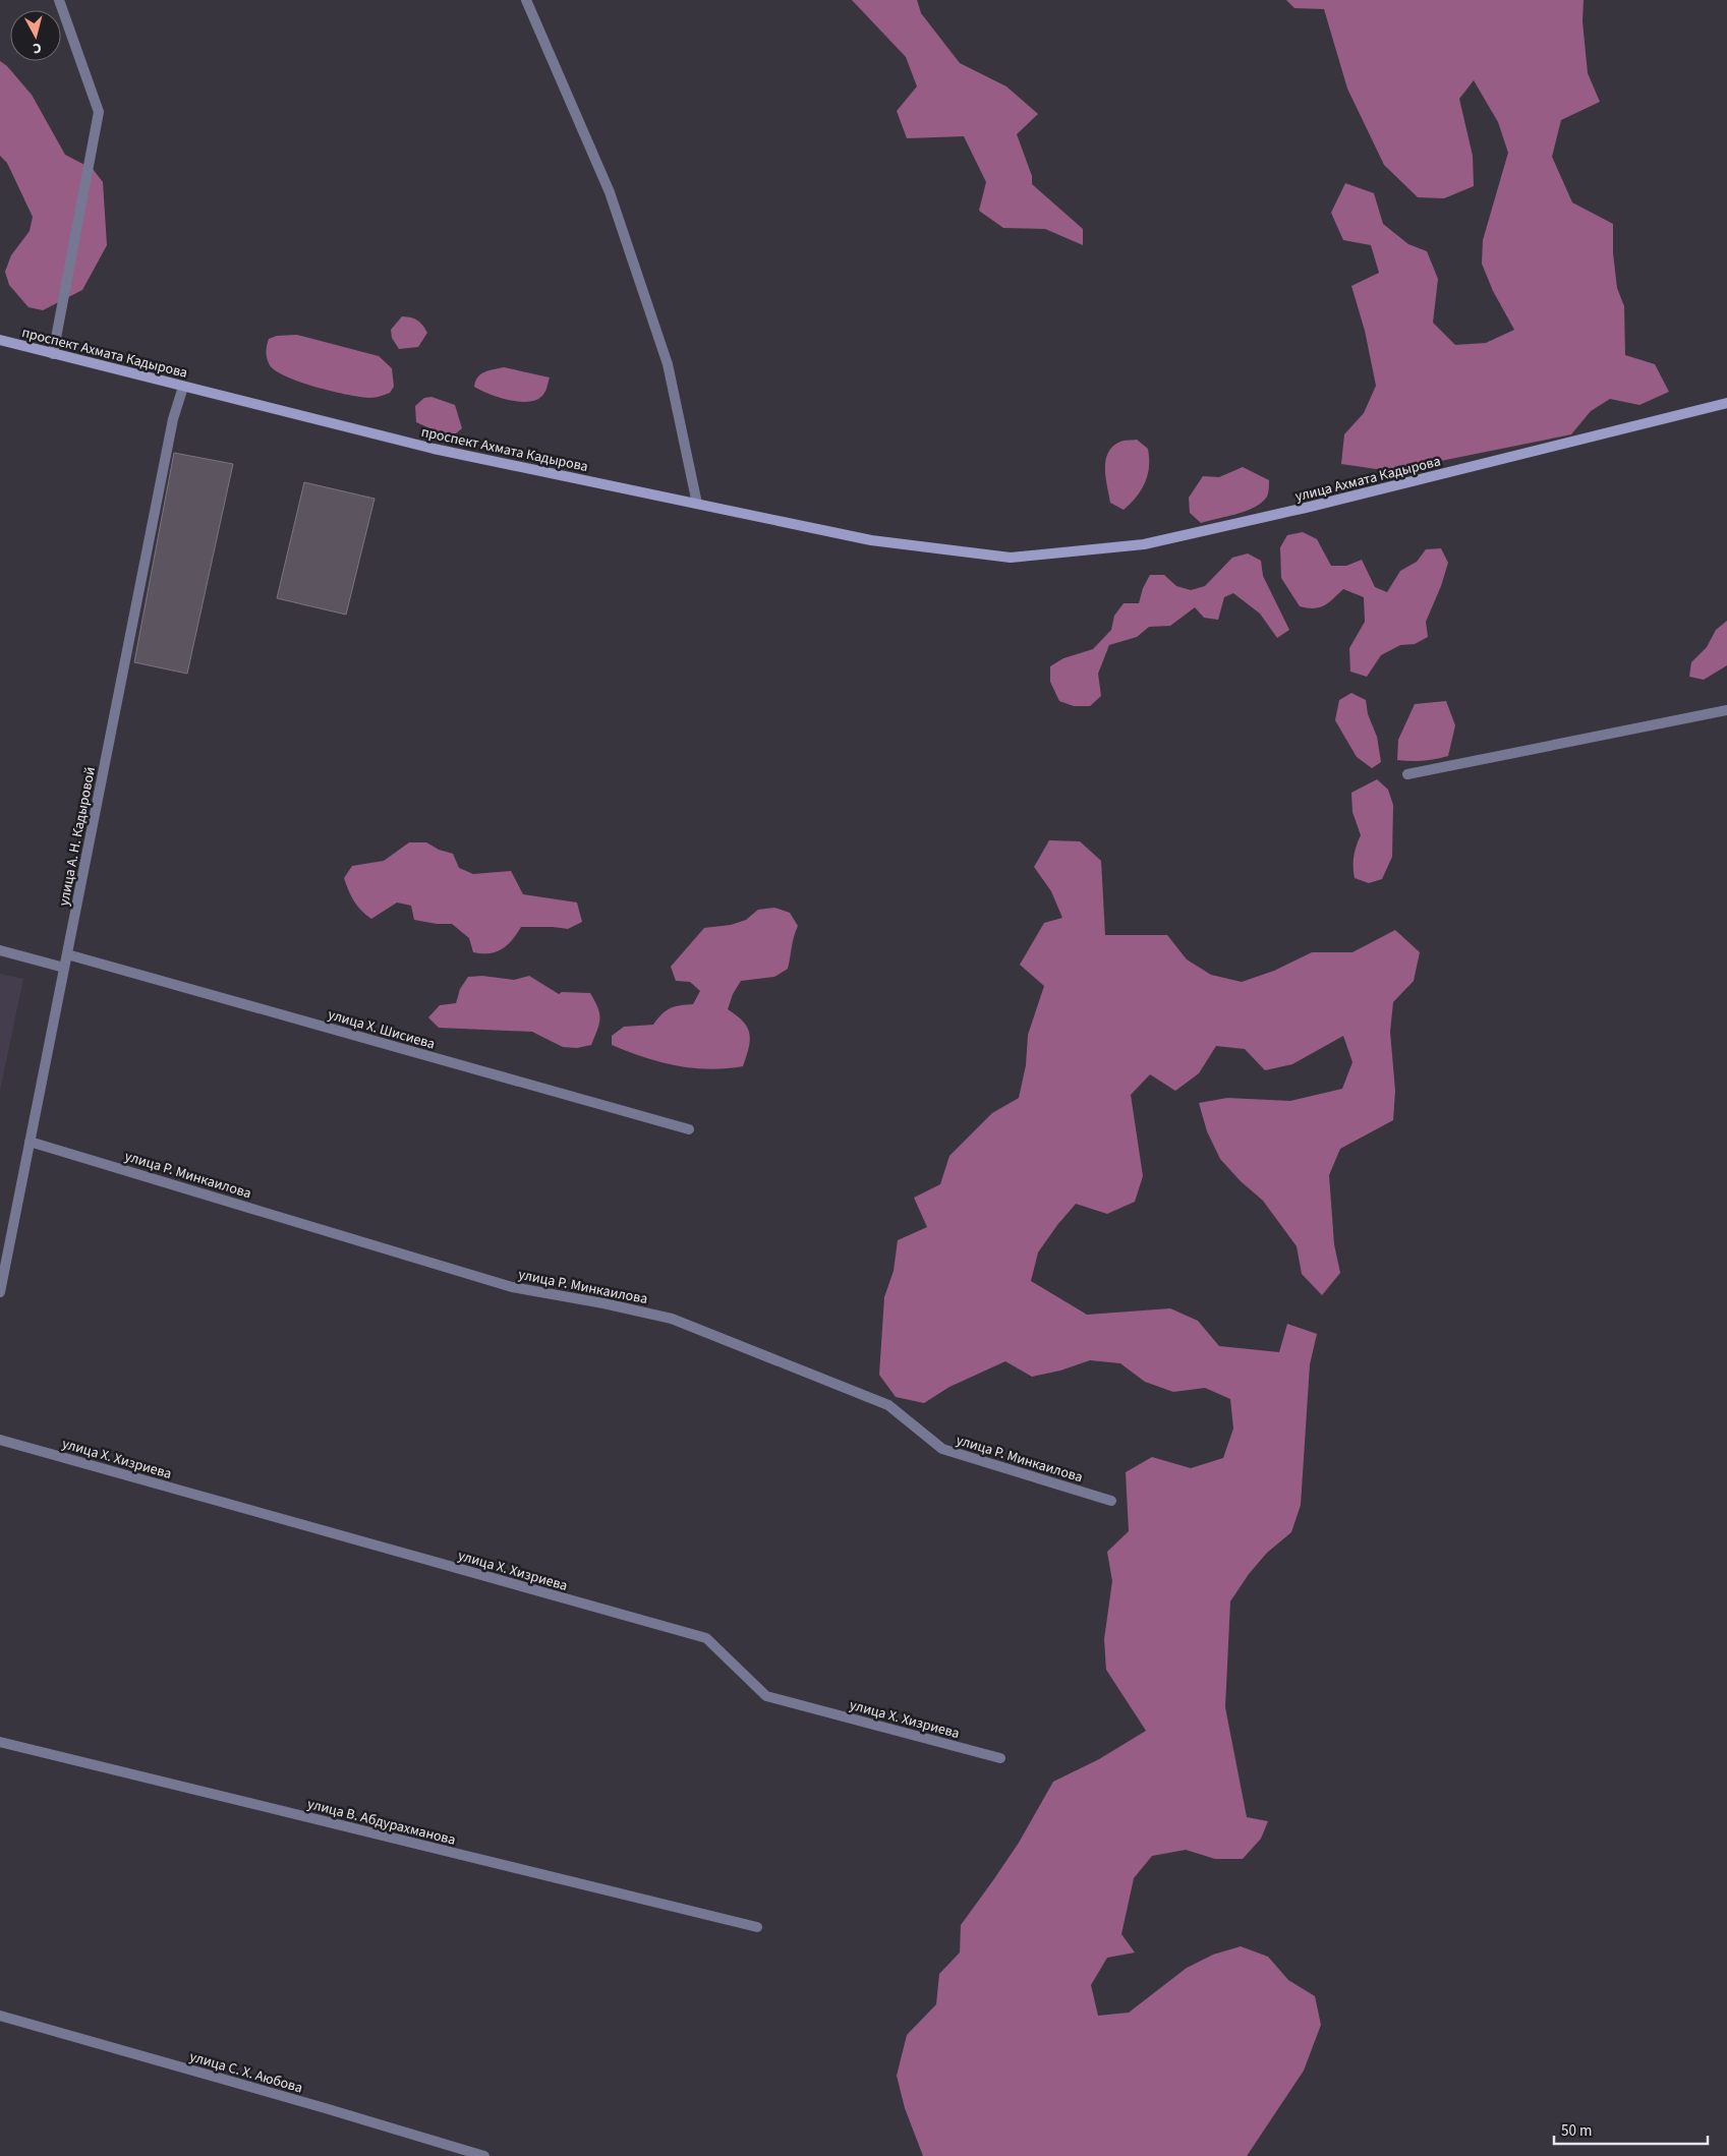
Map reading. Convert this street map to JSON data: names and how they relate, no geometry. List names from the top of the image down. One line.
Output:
{"streets":{"street":["проспект Ахмата Кадырова","улица Ахмата Кадырова","улица А. Н. Кадыровой","улица Х. Шисиева","улица Р. Минкаилова","улица Х. Хизриева","улица В. Абдурахманова","улица С. Х. Аюбова"]},"crossings":[["проспект Ахмата Кадырова","улица Ахмата Кадырова"],["проспект Ахмата Кадырова","улица А. Н. Кадыровой"],["улица А. Н. Кадыровой","улица Х. Шисиева"],["улица А. Н. Кадыровой","улица Р. Минкаилова"]],"scale_bar":"50 m","north":"bottom"}
